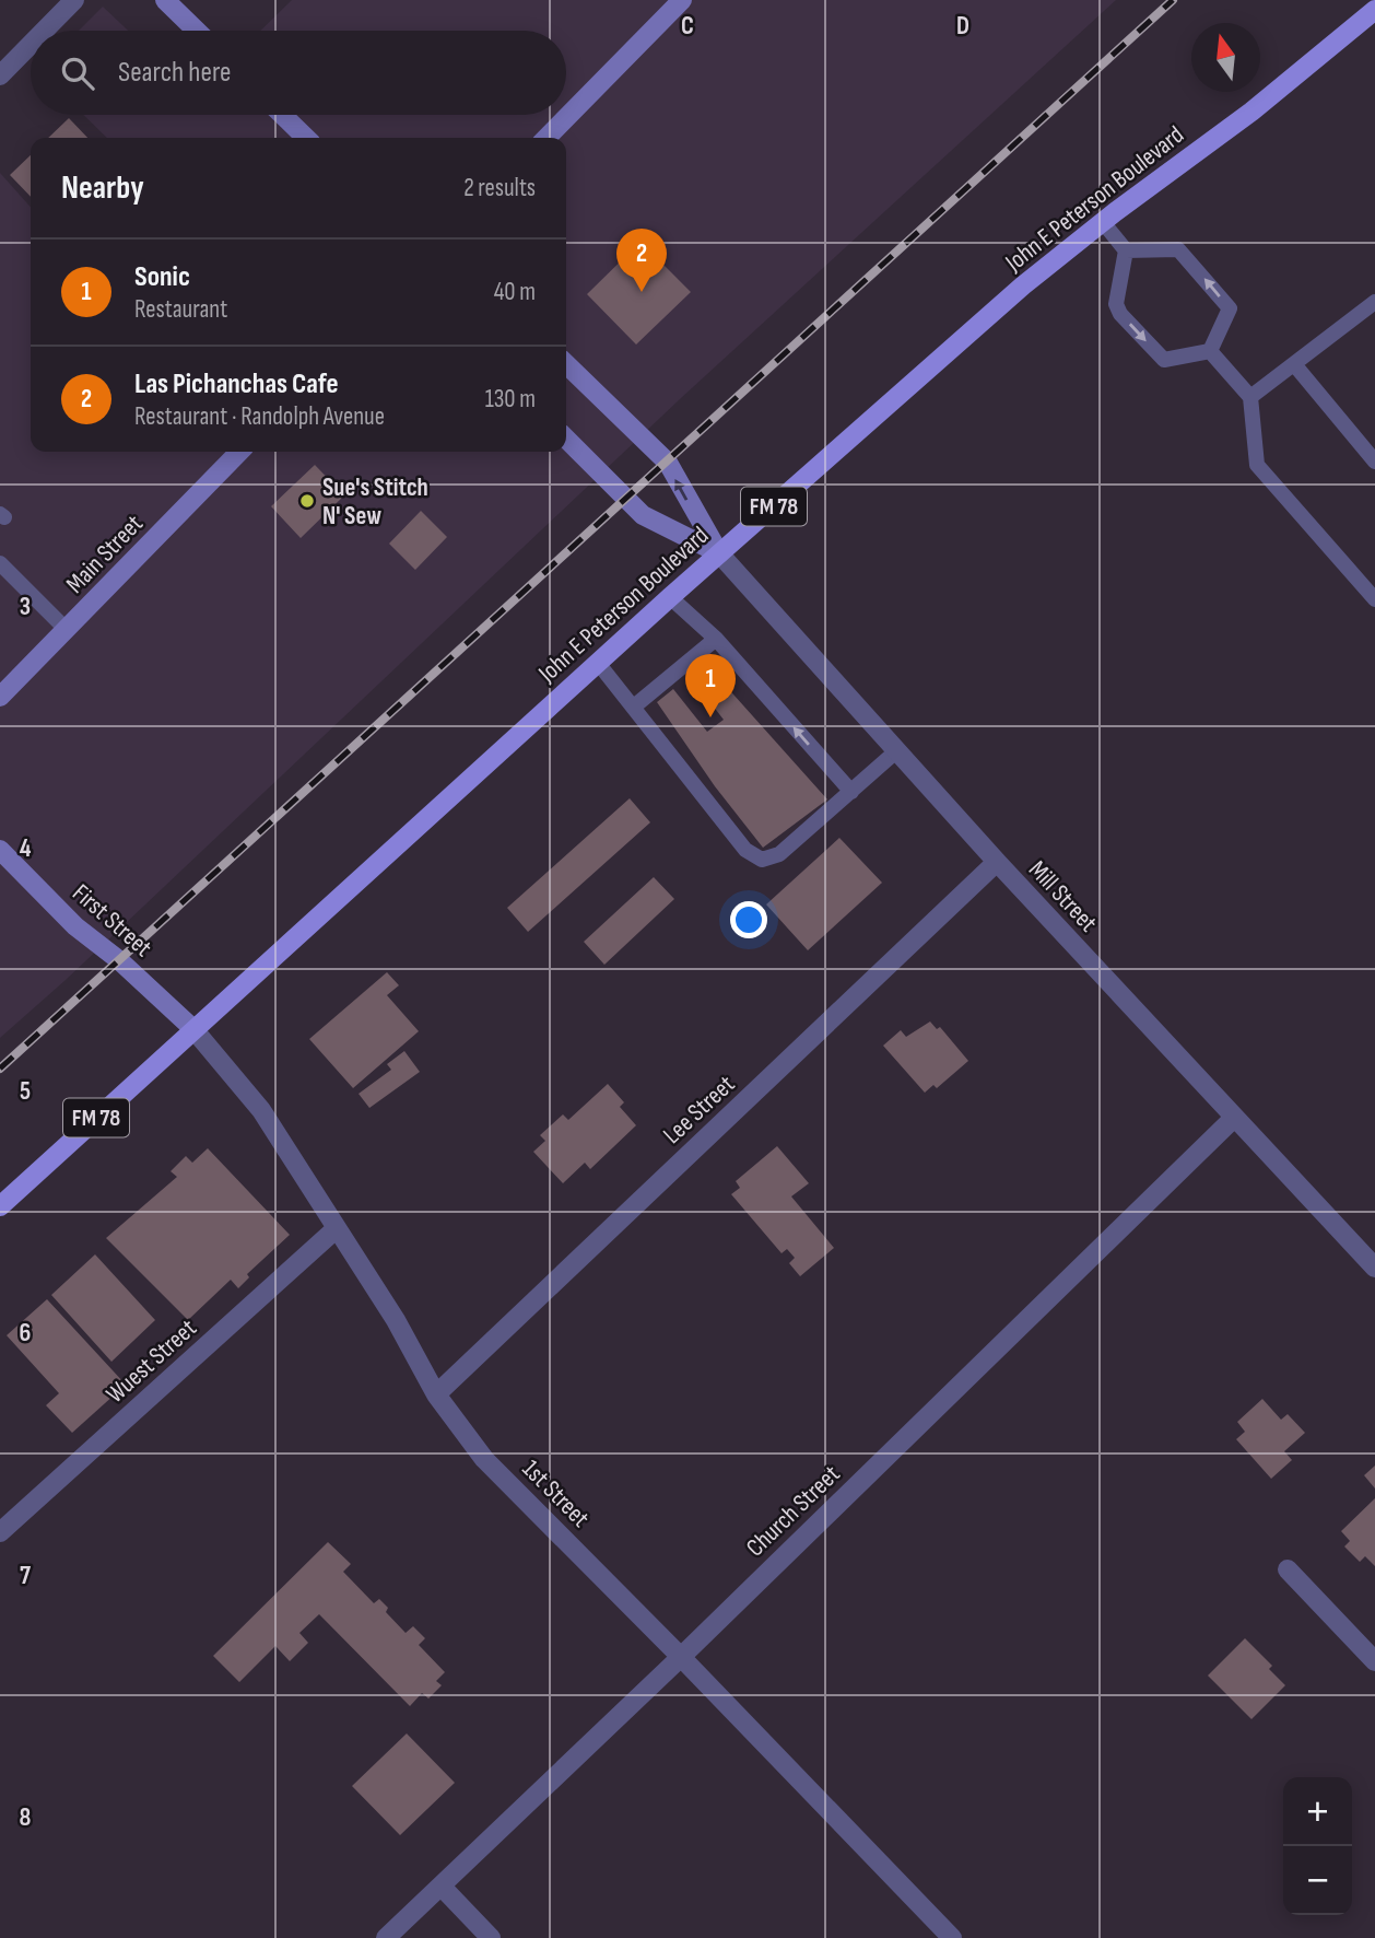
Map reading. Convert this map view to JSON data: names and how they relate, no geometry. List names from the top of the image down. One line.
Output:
{"streets":{"main road":["John E Peterson Boulevard","FM 78"],"street":["Main Street","Mill Street","First Street","Lee Street","Wuest Street","1st Street","Church Street"]},"crossings":[["John E Peterson Boulevard","Mill Street"],["John E Peterson Boulevard","First Street"],["John E Peterson Boulevard","1st Street"],["Mill Street","Lee Street"],["Mill Street","Church Street"],["First Street","1st Street"],["Lee Street","1st Street"],["Wuest Street","1st Street"],["1st Street","Church Street"]],"places":["Sue's Stitch N' Sew"],"north":"top","page":{"search":"Search here","heading":["Nearby","2 results"],"pins":["2","1"],"list":[{"mark":"1","name":"Sonic","note":"Restaurant","value":"40 m"},{"mark":"2","name":"Las Pichanchas Cafe","note":"Restaurant · Randolph Avenue","value":"130 m"}],"map_buttons":["+","−"]},"grid":{"columns":["C","D"],"rows":["3","4","5","6","7","8"]}}
